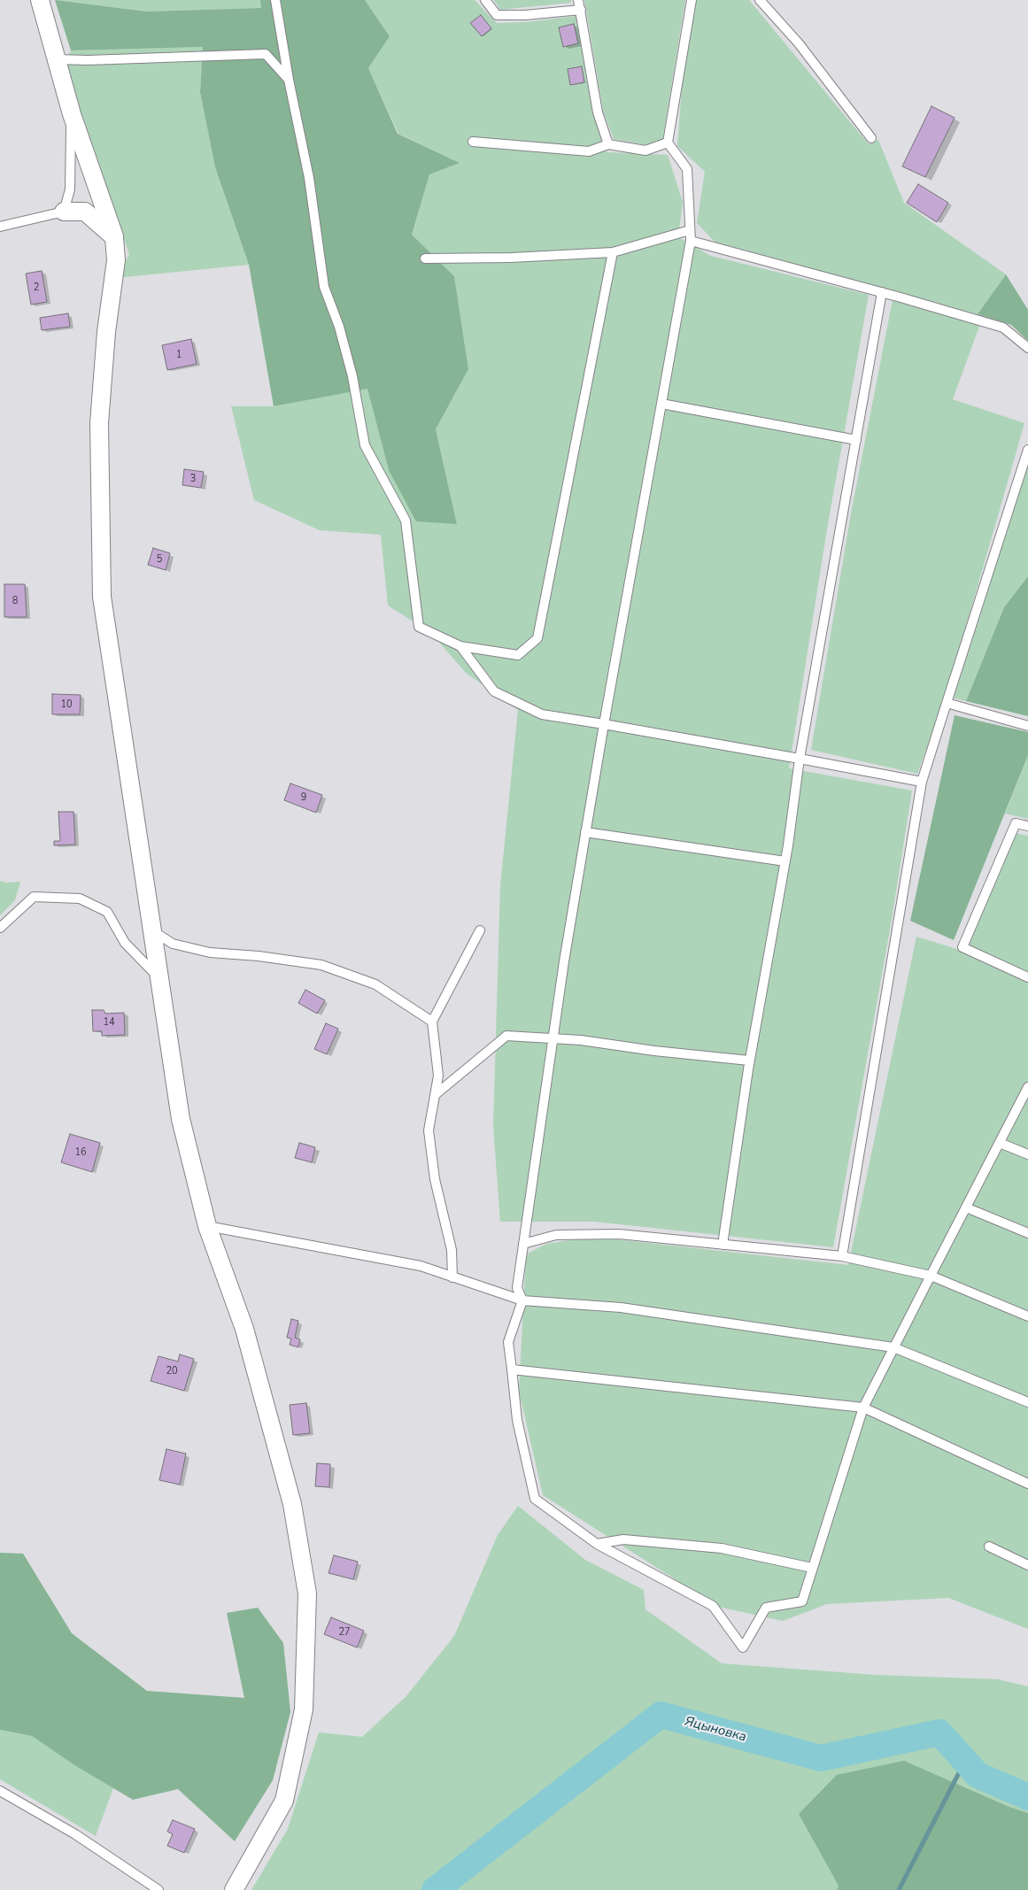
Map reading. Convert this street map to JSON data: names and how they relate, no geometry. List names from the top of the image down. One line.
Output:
{"water":["Яцыновка"],"house_numbers":["2","1","3","5","8","10","9","14","16","20","27"]}
